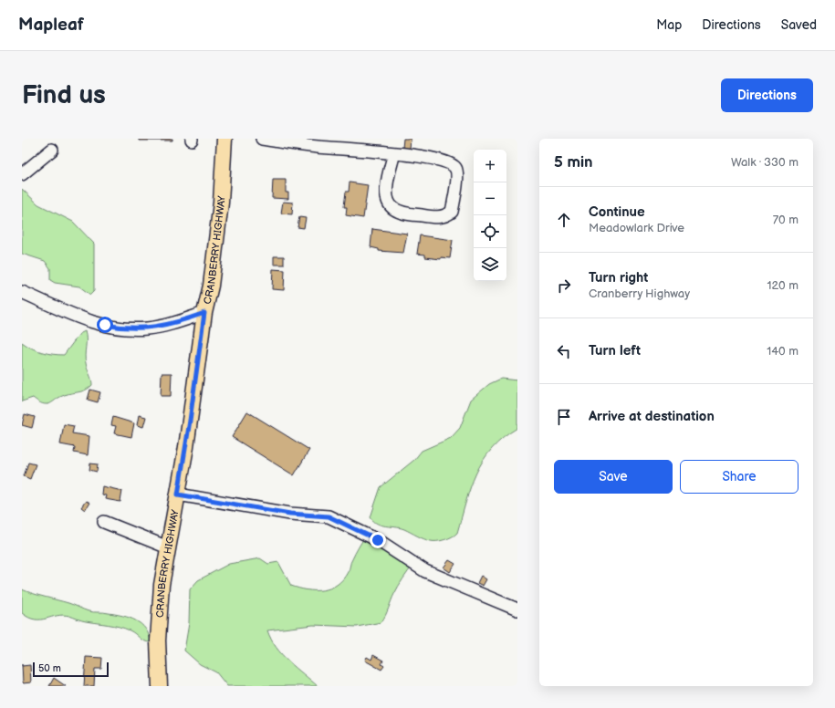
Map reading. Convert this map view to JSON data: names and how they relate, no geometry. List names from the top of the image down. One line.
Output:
{"streets":{"main road":["CRANBERRY HIGHWAY"]},"scale_bar":"50 m","page":{"header":"Mapleaf","nav":["Map","Directions","Saved"],"buttons":["Directions",["Save","Share"]],"title":"Find us","heading":["5 min","Walk · 330 m"],"map_buttons":["+","−"],"list":[["Continue","Meadowlark Drive","70 m"],["Turn right","Cranberry Highway","120 m"],["Turn left","140 m"],"Arrive at destination"],"scale":"50 m"}}
